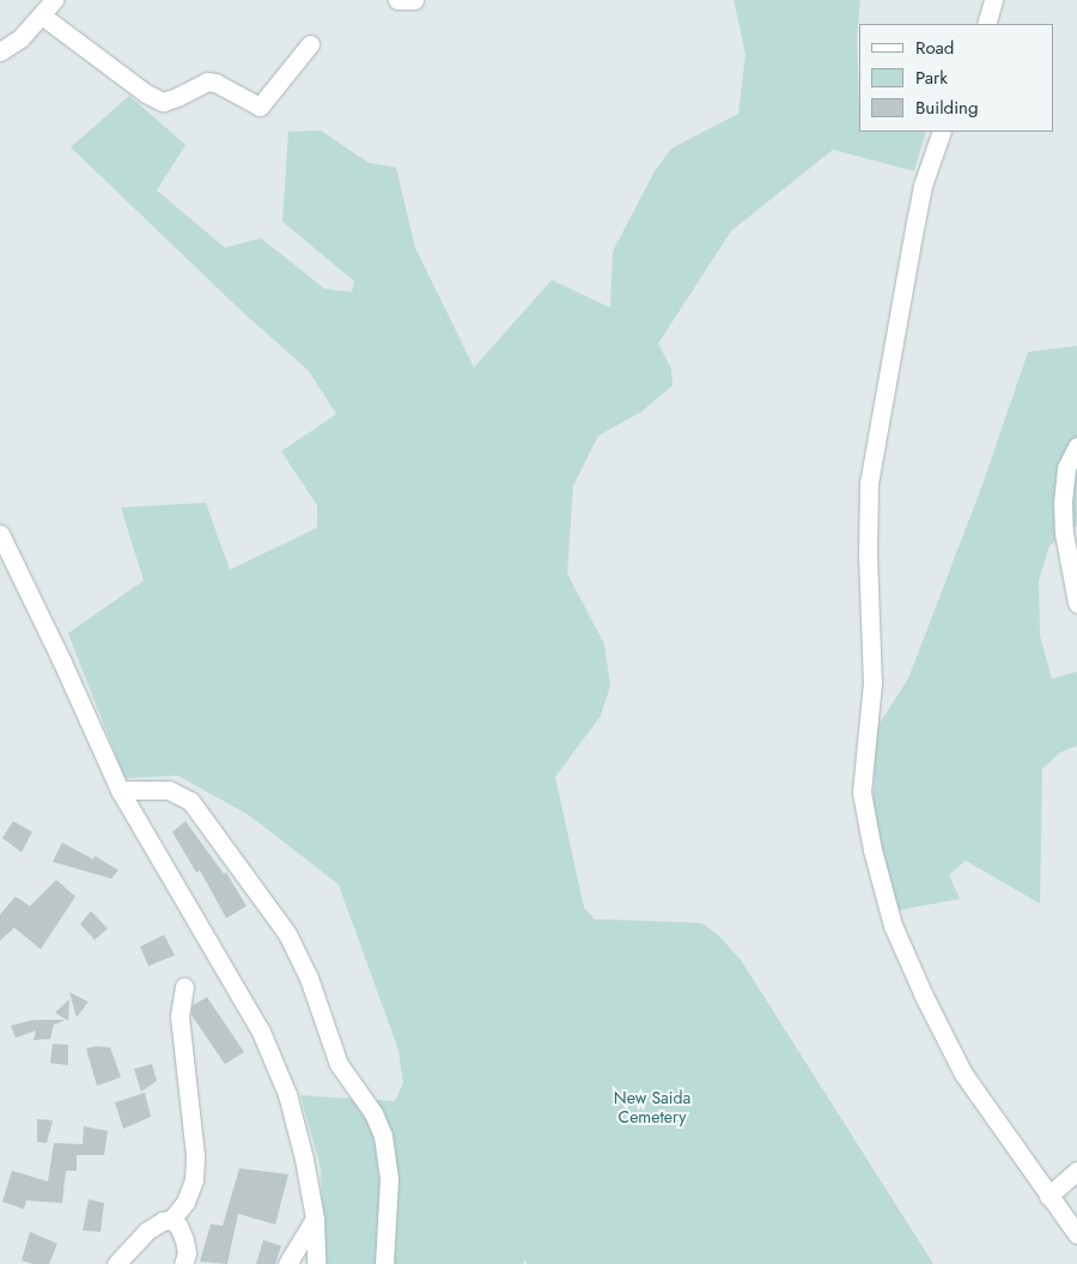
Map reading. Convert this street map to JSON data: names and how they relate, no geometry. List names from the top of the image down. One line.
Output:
{"parks":["New Saida Cemetery"],"legend":["Road","Park","Building"]}
